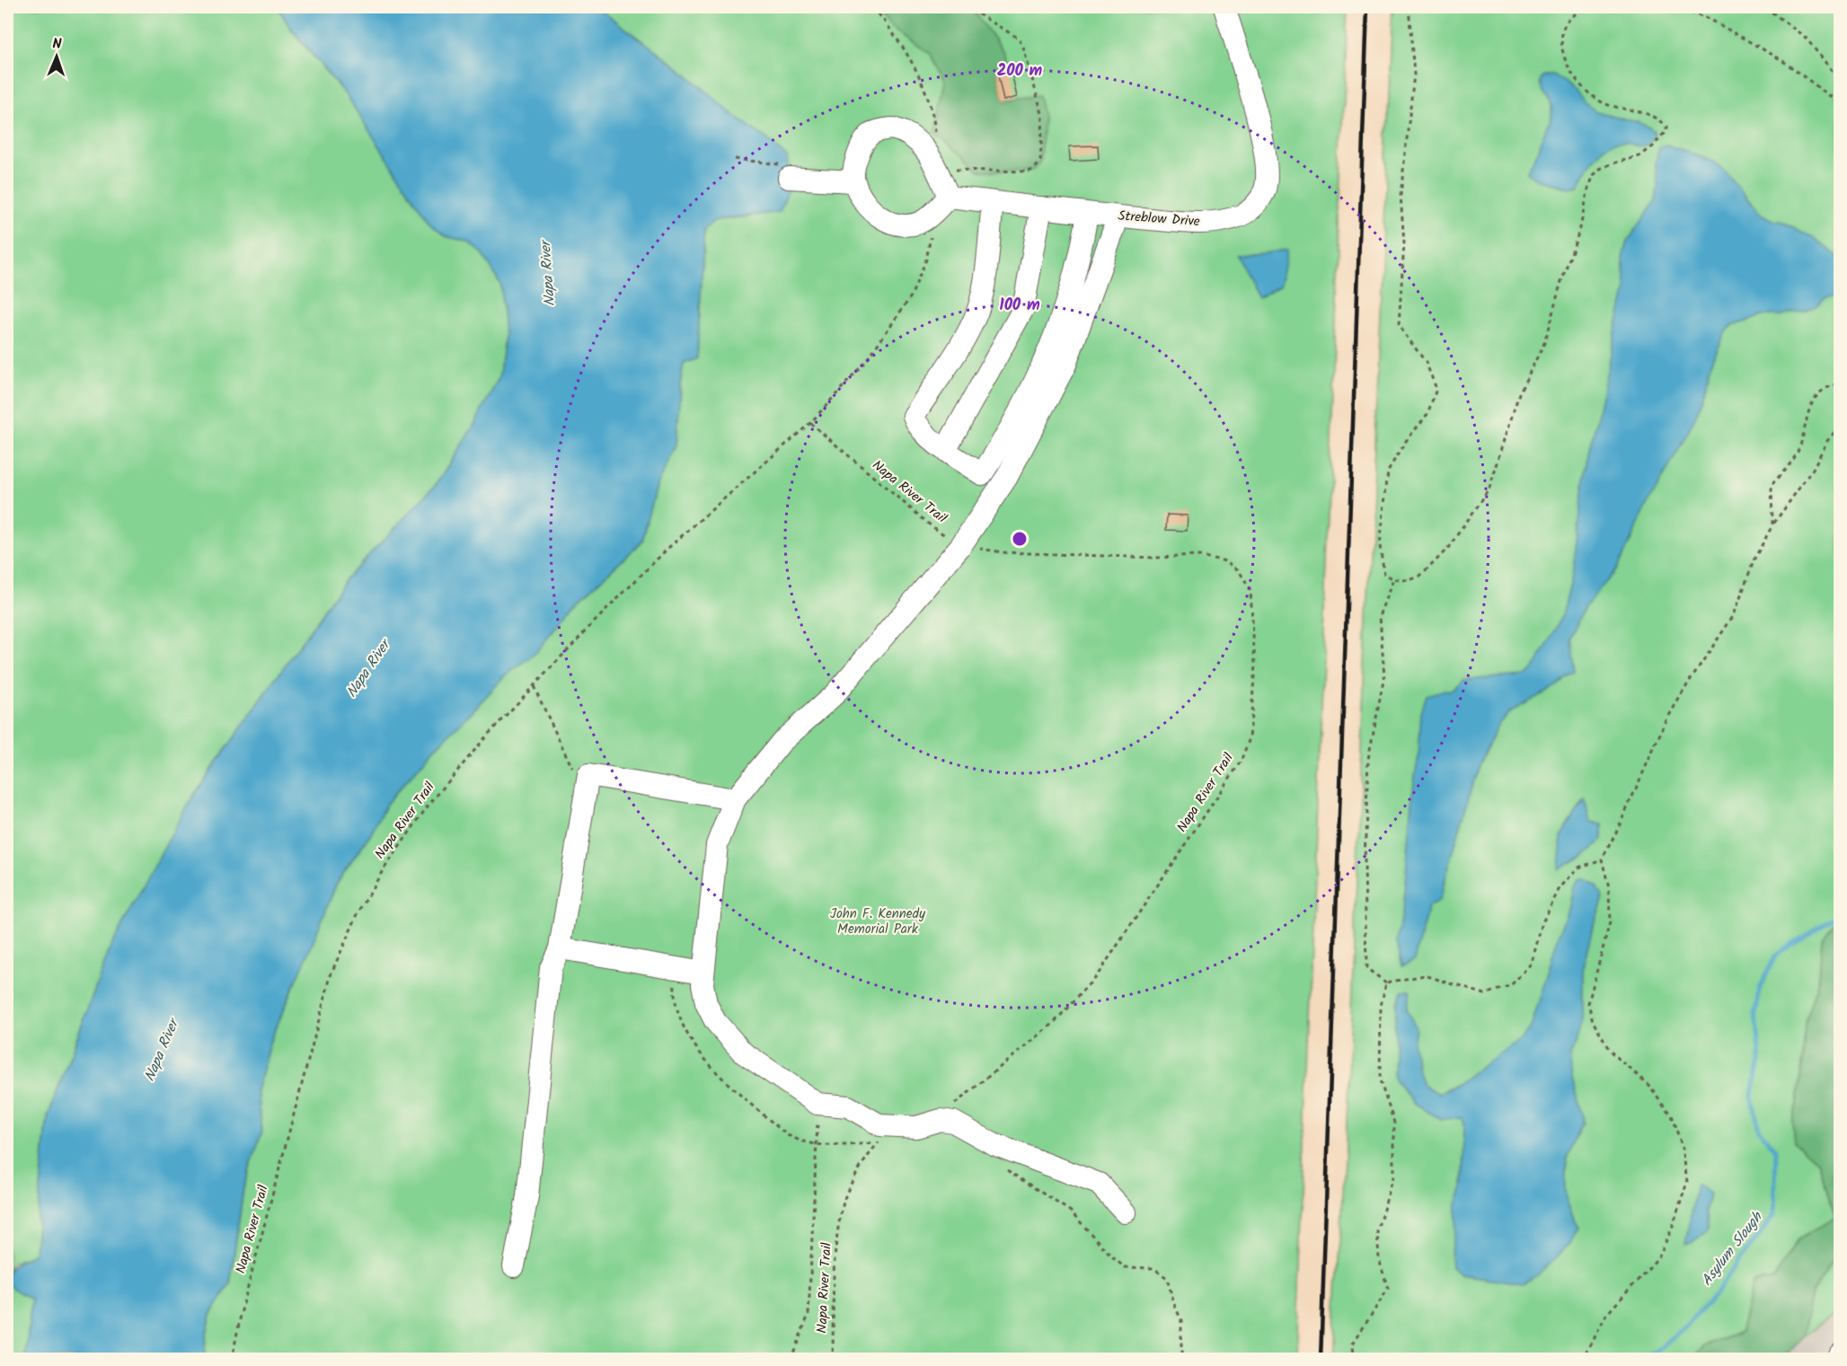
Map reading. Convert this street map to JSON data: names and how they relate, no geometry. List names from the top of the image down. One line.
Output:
{"streets":{"street":["Streblow Drive"],"path":["Napa River Trail"]},"crossings":[["Streblow Drive","Napa River Trail"]],"water":["Napa River","Asylum Slough"],"parks":["John F. Kennedy Memorial Park"],"north":"top","rings":["200 m","100 m"]}
